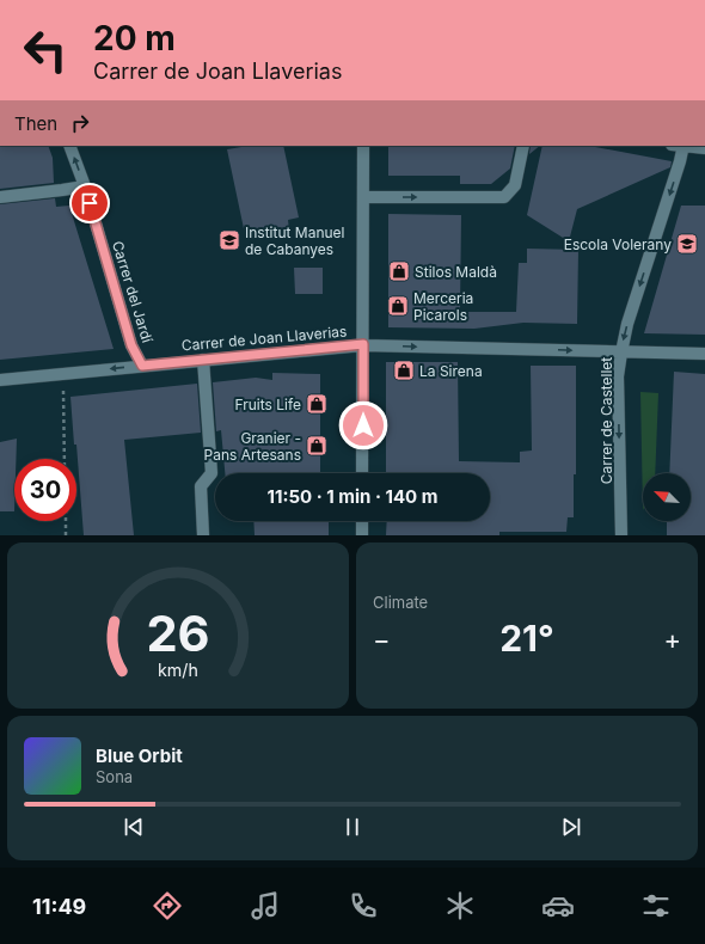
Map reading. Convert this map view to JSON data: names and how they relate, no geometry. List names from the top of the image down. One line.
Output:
{"streets":{"street":["Carrer del Jardí","Carrer de Joan Llaverias","Carrer de Castellet"]},"crossings":[["Carrer del Jardí","Carrer de Joan Llaverias"],["Carrer de Joan Llaverias","Carrer de Castellet"]],"one_way":["Carrer de Castellet"],"places":{"school or university":["Institut Manuel de Cabanyes","Escola Volerany"],"shop":["Stilos Maldà","Merceria Picarols","La Sirena","Fruits Life","Granier - Pans Artesans"]},"north":"top left","page":{"turn":["20 m","Carrer de Joan Llaverias"],"then":"Then","limit":"30","trip":"11:50 · 1 min · 140 m","tile":"Climate","heat":["−","21°","+"],"song":["Blue Orbit","Sona"],"tabs":"11:49","gauge":["26","km/h"]}}
